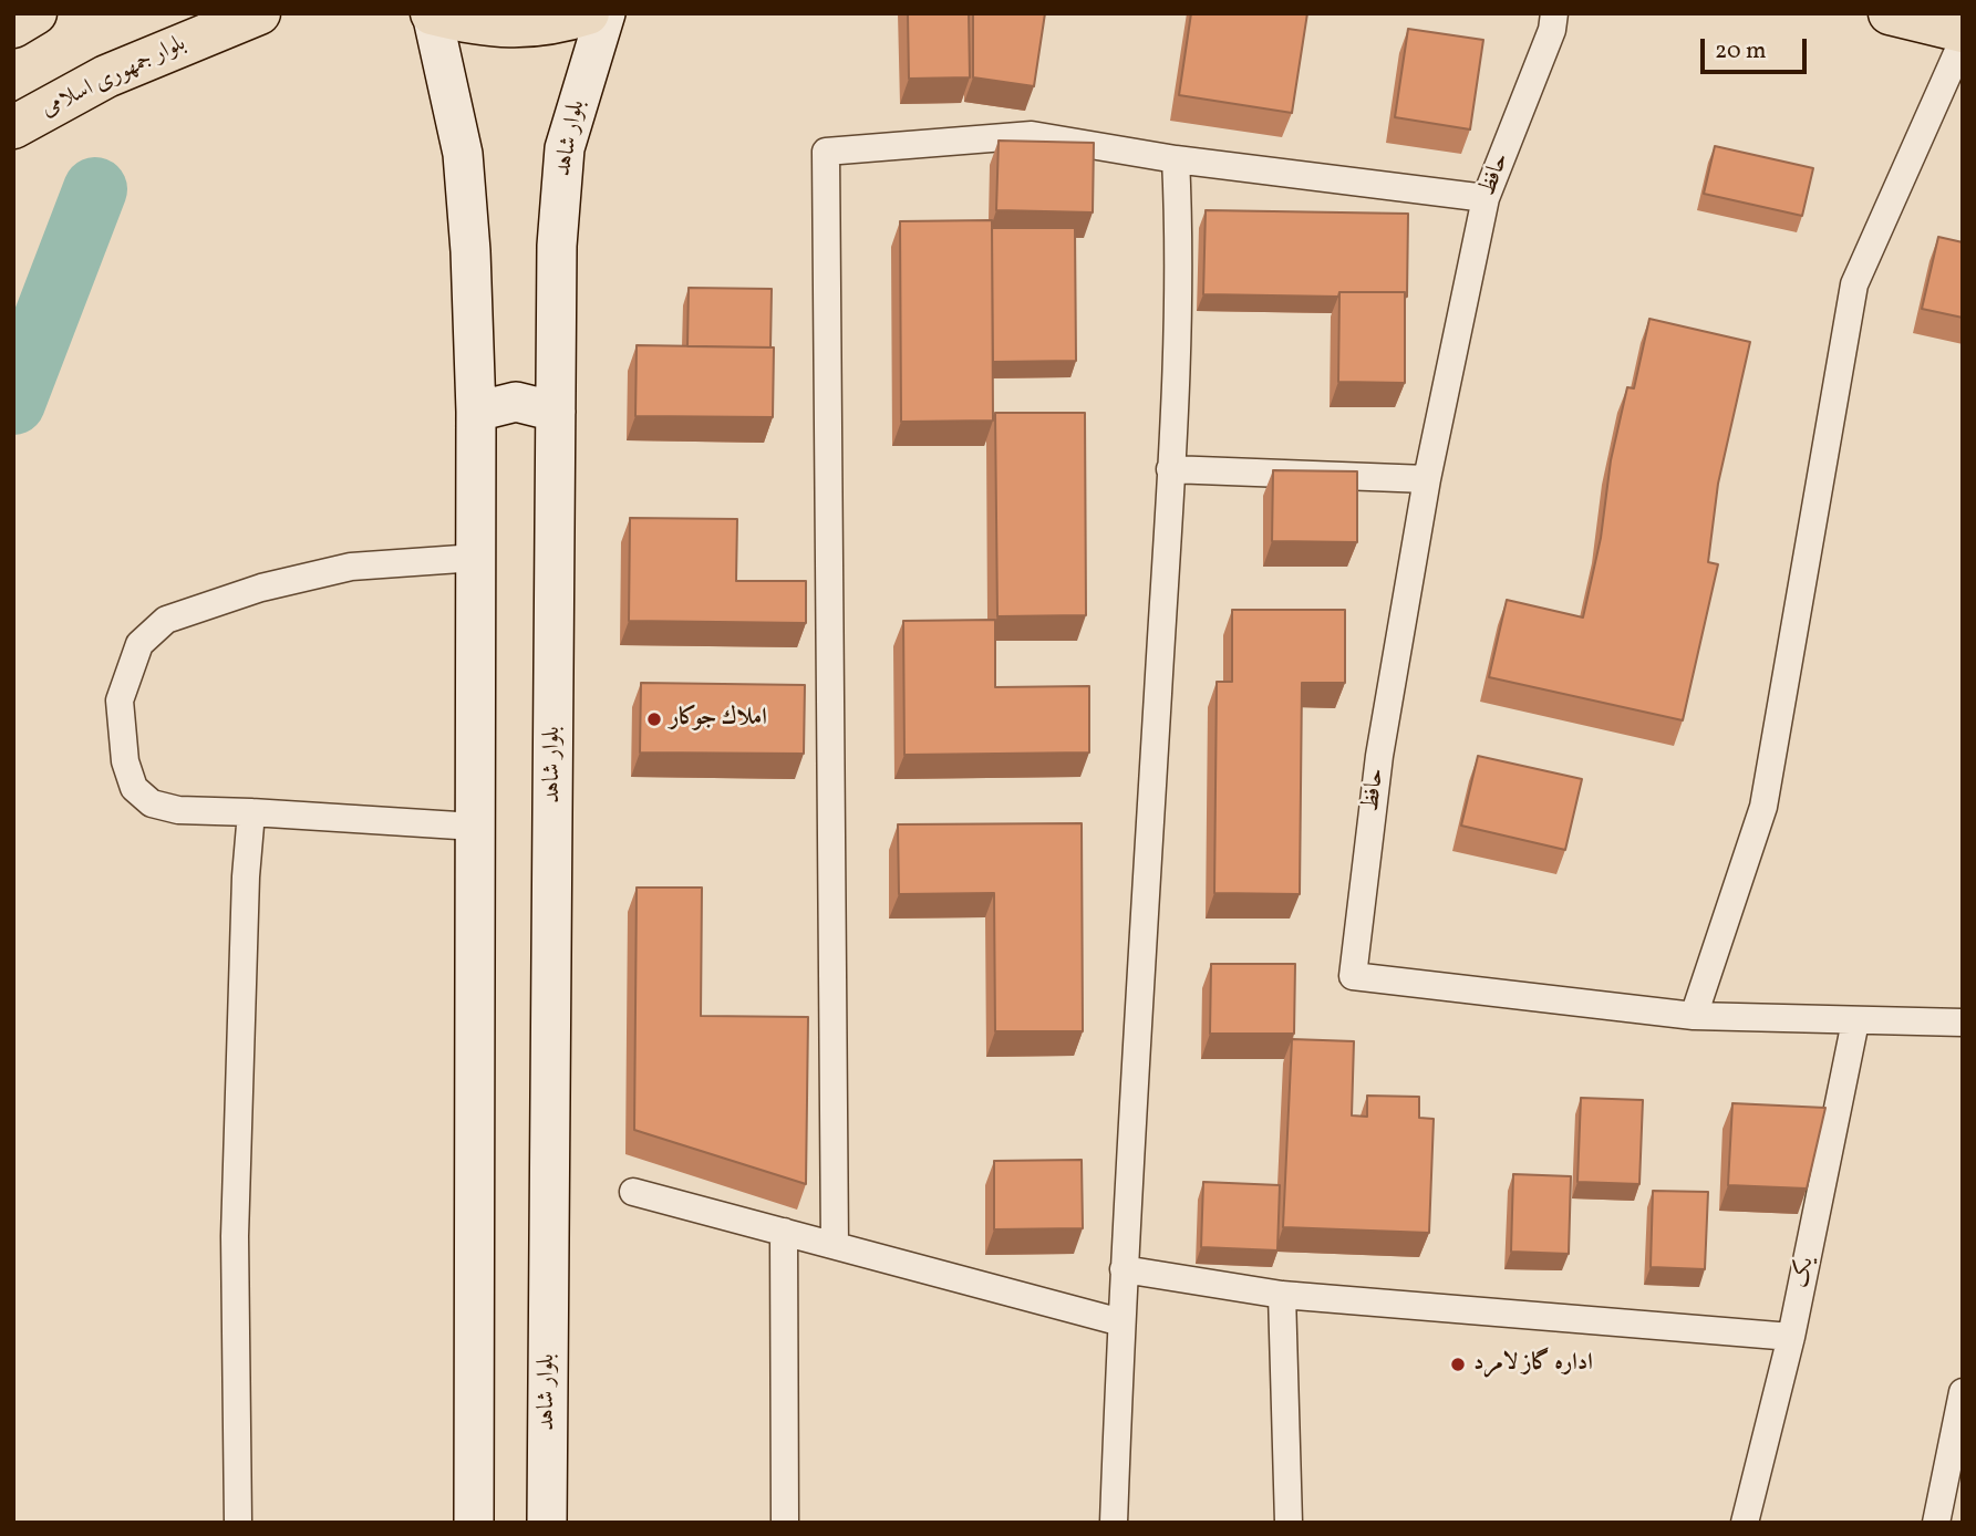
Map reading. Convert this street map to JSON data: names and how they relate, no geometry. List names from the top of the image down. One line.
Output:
{"streets":{"main road":["بلوار جمهوری اسلامی","بلوار شاهد"],"street":["حافظ","یک"]},"crossings":[["حافظ","یک"]],"places":["املاك جوكار","اداره گاز لامرد"],"scale_bar":"20 m"}
